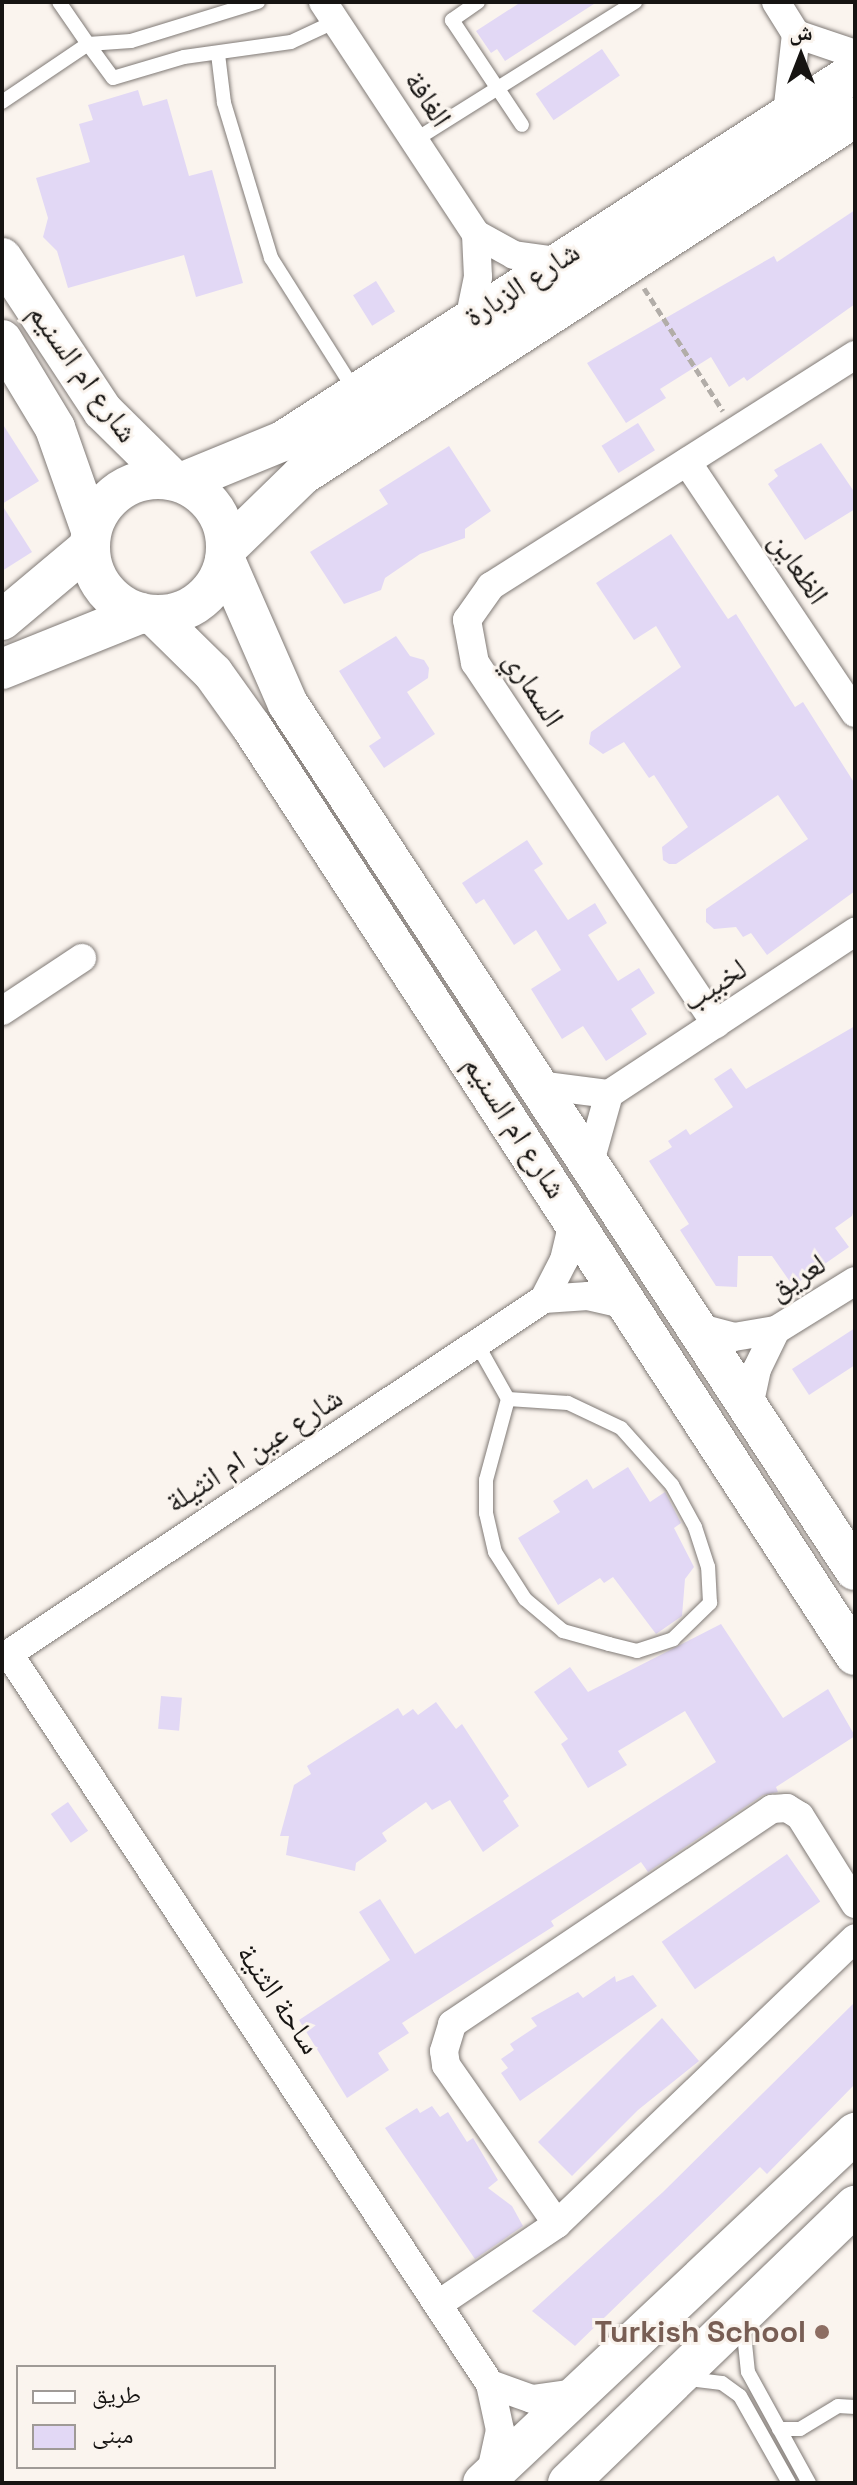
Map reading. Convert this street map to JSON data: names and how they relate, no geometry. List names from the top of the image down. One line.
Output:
{"streets":{"main road":["شارع الزبارة","شارع ام السنيم"],"street":["الغافة","الظعاين","السماري","لخبيب","لعريق","شارع عين ام انثيلة","ساحة الثنية"]},"crossings":[["الغافة","شارع الزبارة"],["شارع الزبارة","شارع ام السنيم"],["شارع ام السنيم","لعريق"],["شارع ام السنيم","شارع عين ام انثيلة"],["الظعاين","السماري"],["السماري","لخبيب"],["شارع عين ام انثيلة","ساحة الثنية"]],"places":["Turkish School"],"legend":["طريق","مبنى"],"north":"top"}
